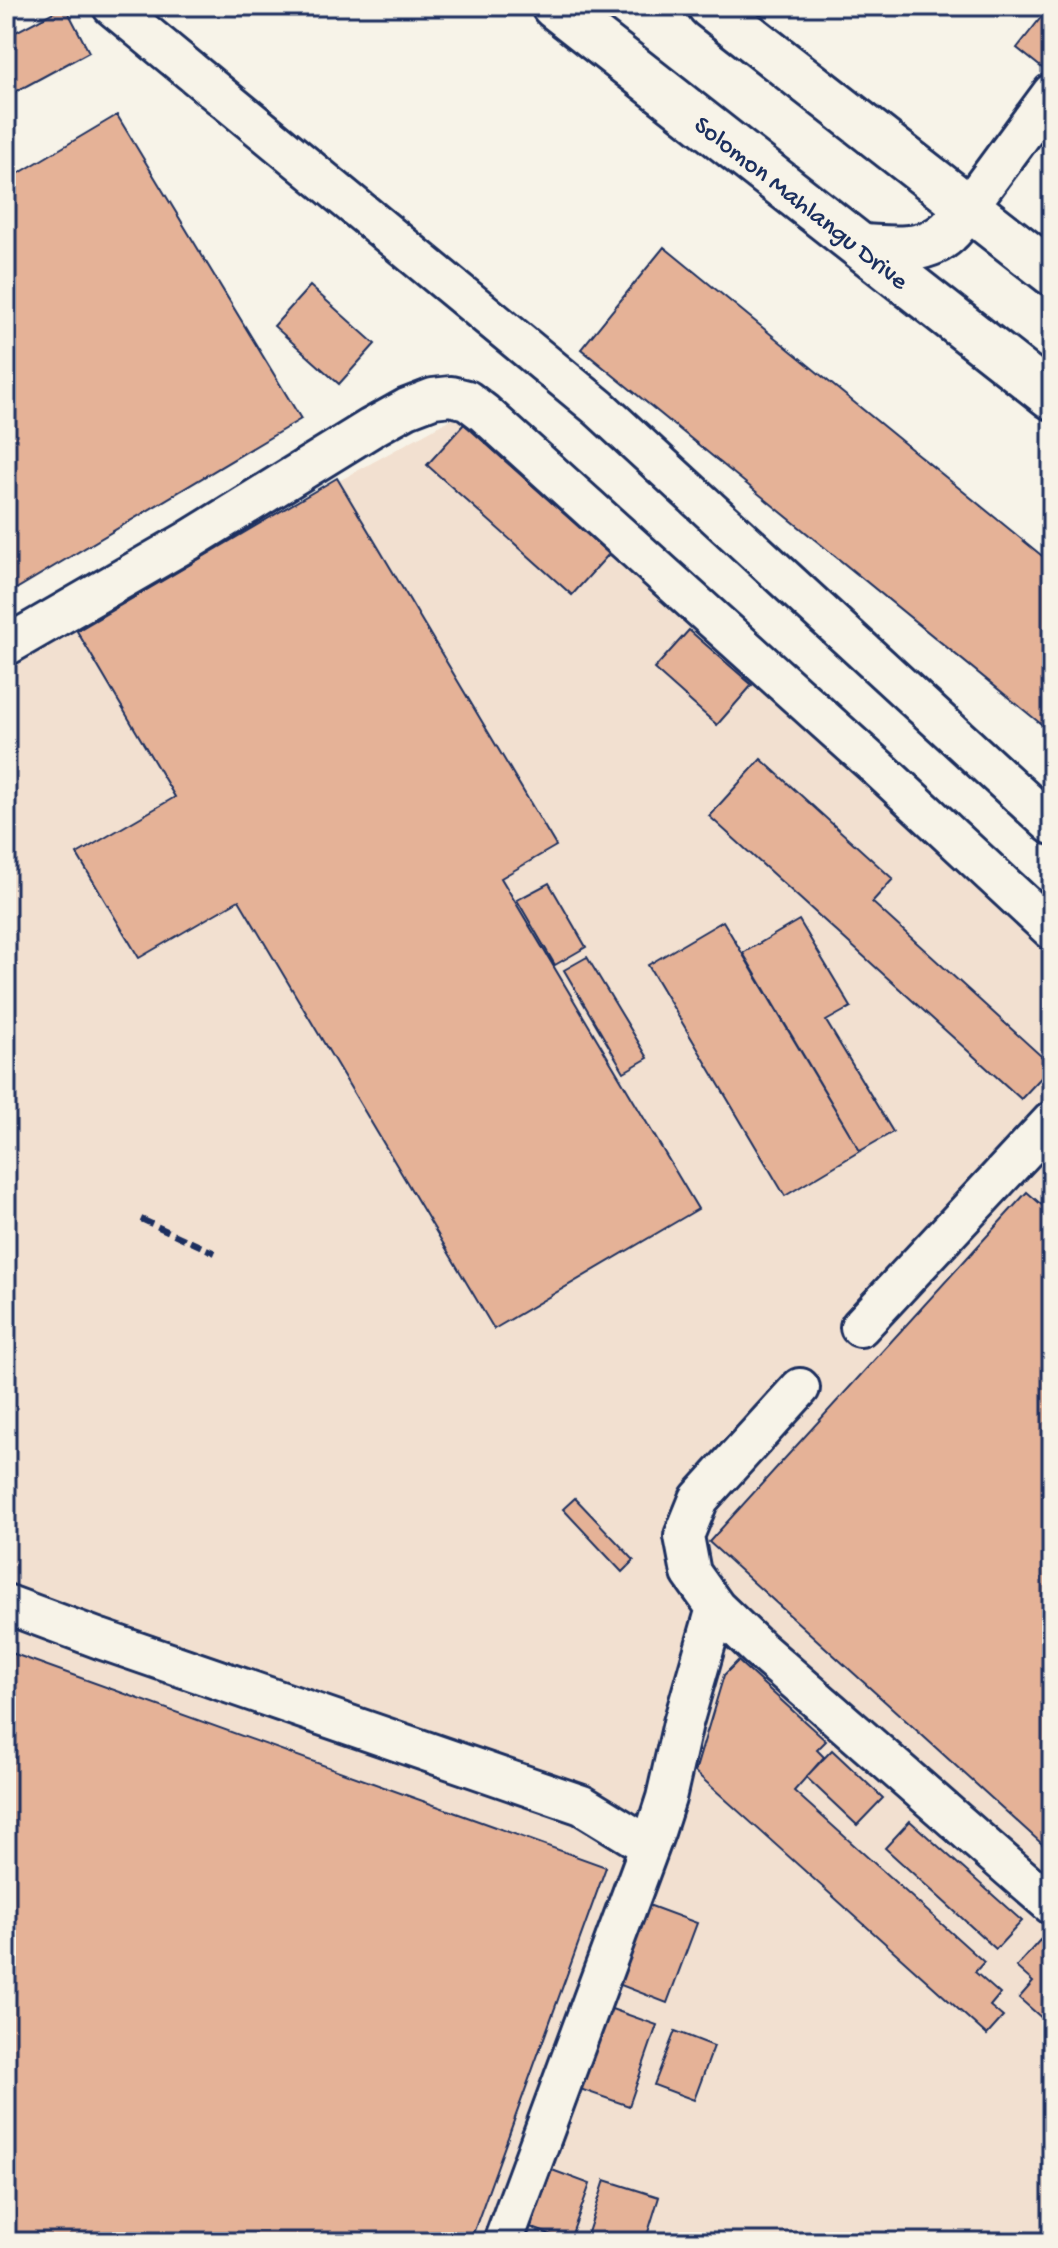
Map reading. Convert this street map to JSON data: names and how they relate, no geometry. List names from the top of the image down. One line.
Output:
{"streets":{"main road":["Solomon Mahlangu Drive"]}}
